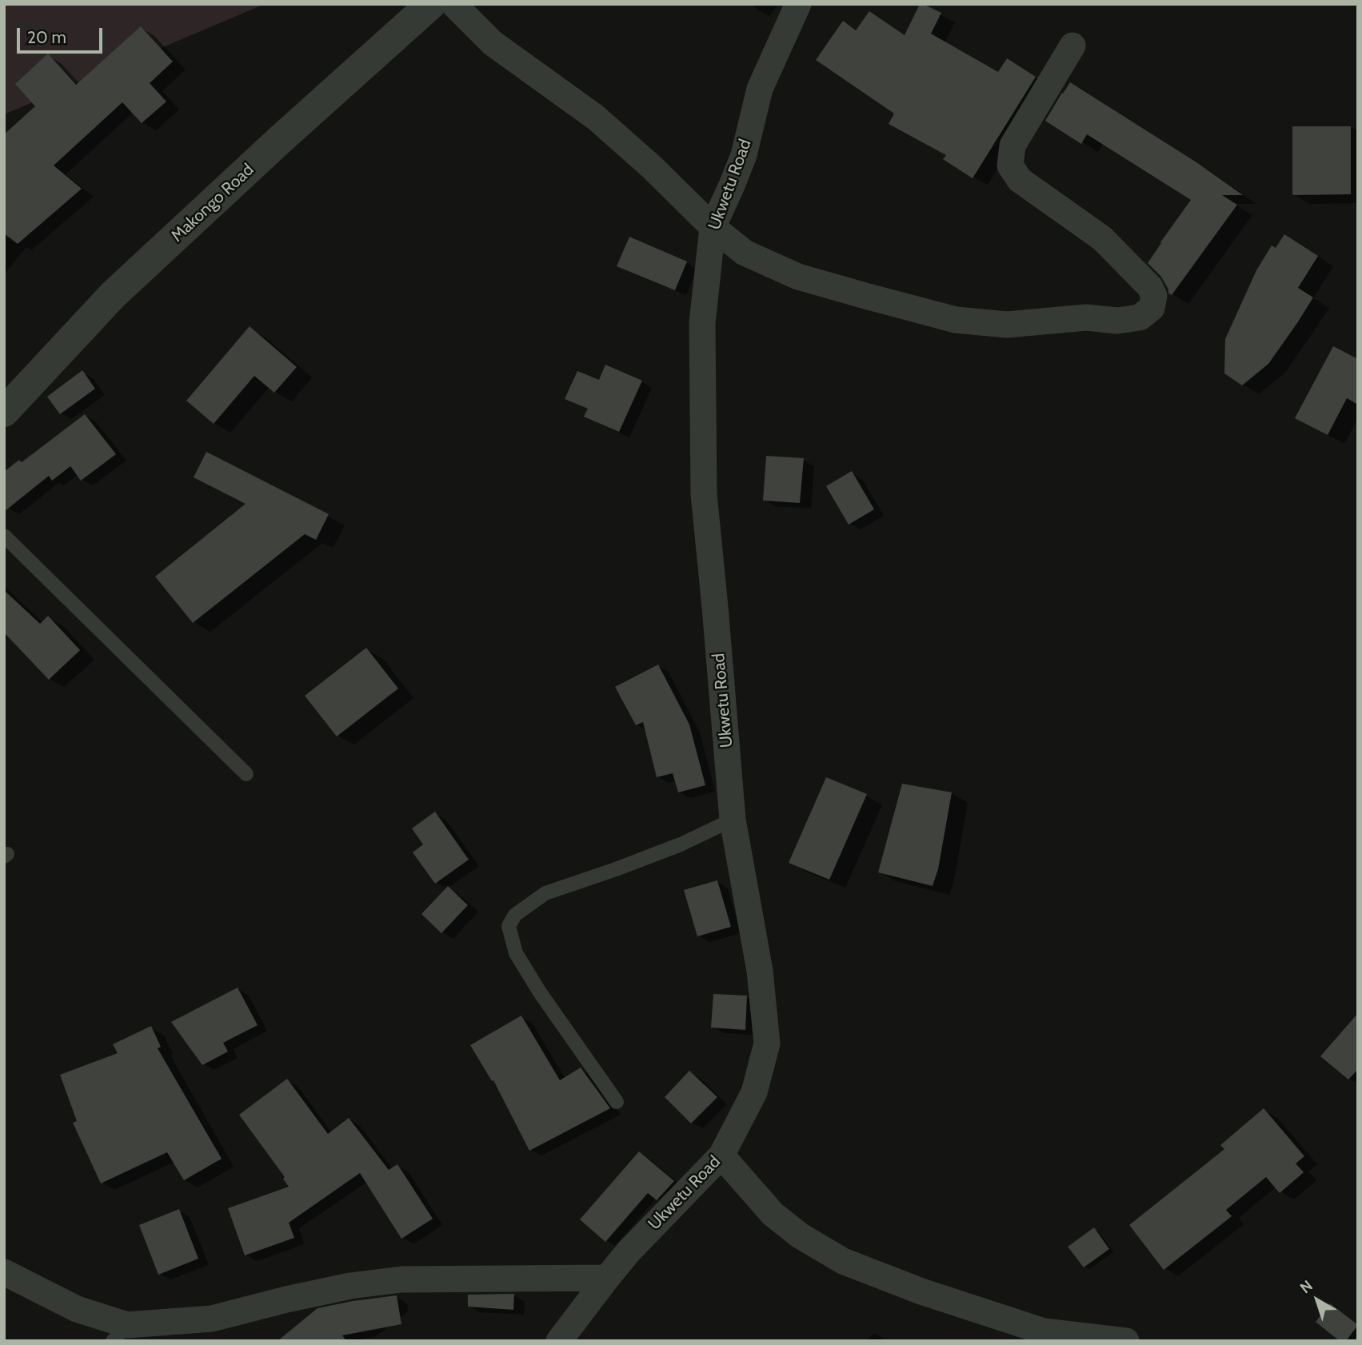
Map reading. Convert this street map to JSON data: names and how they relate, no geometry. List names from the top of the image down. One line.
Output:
{"streets":{"street":["Ukwetu Road","Makongo Road"]},"scale_bar":"20 m","north":"top left"}
